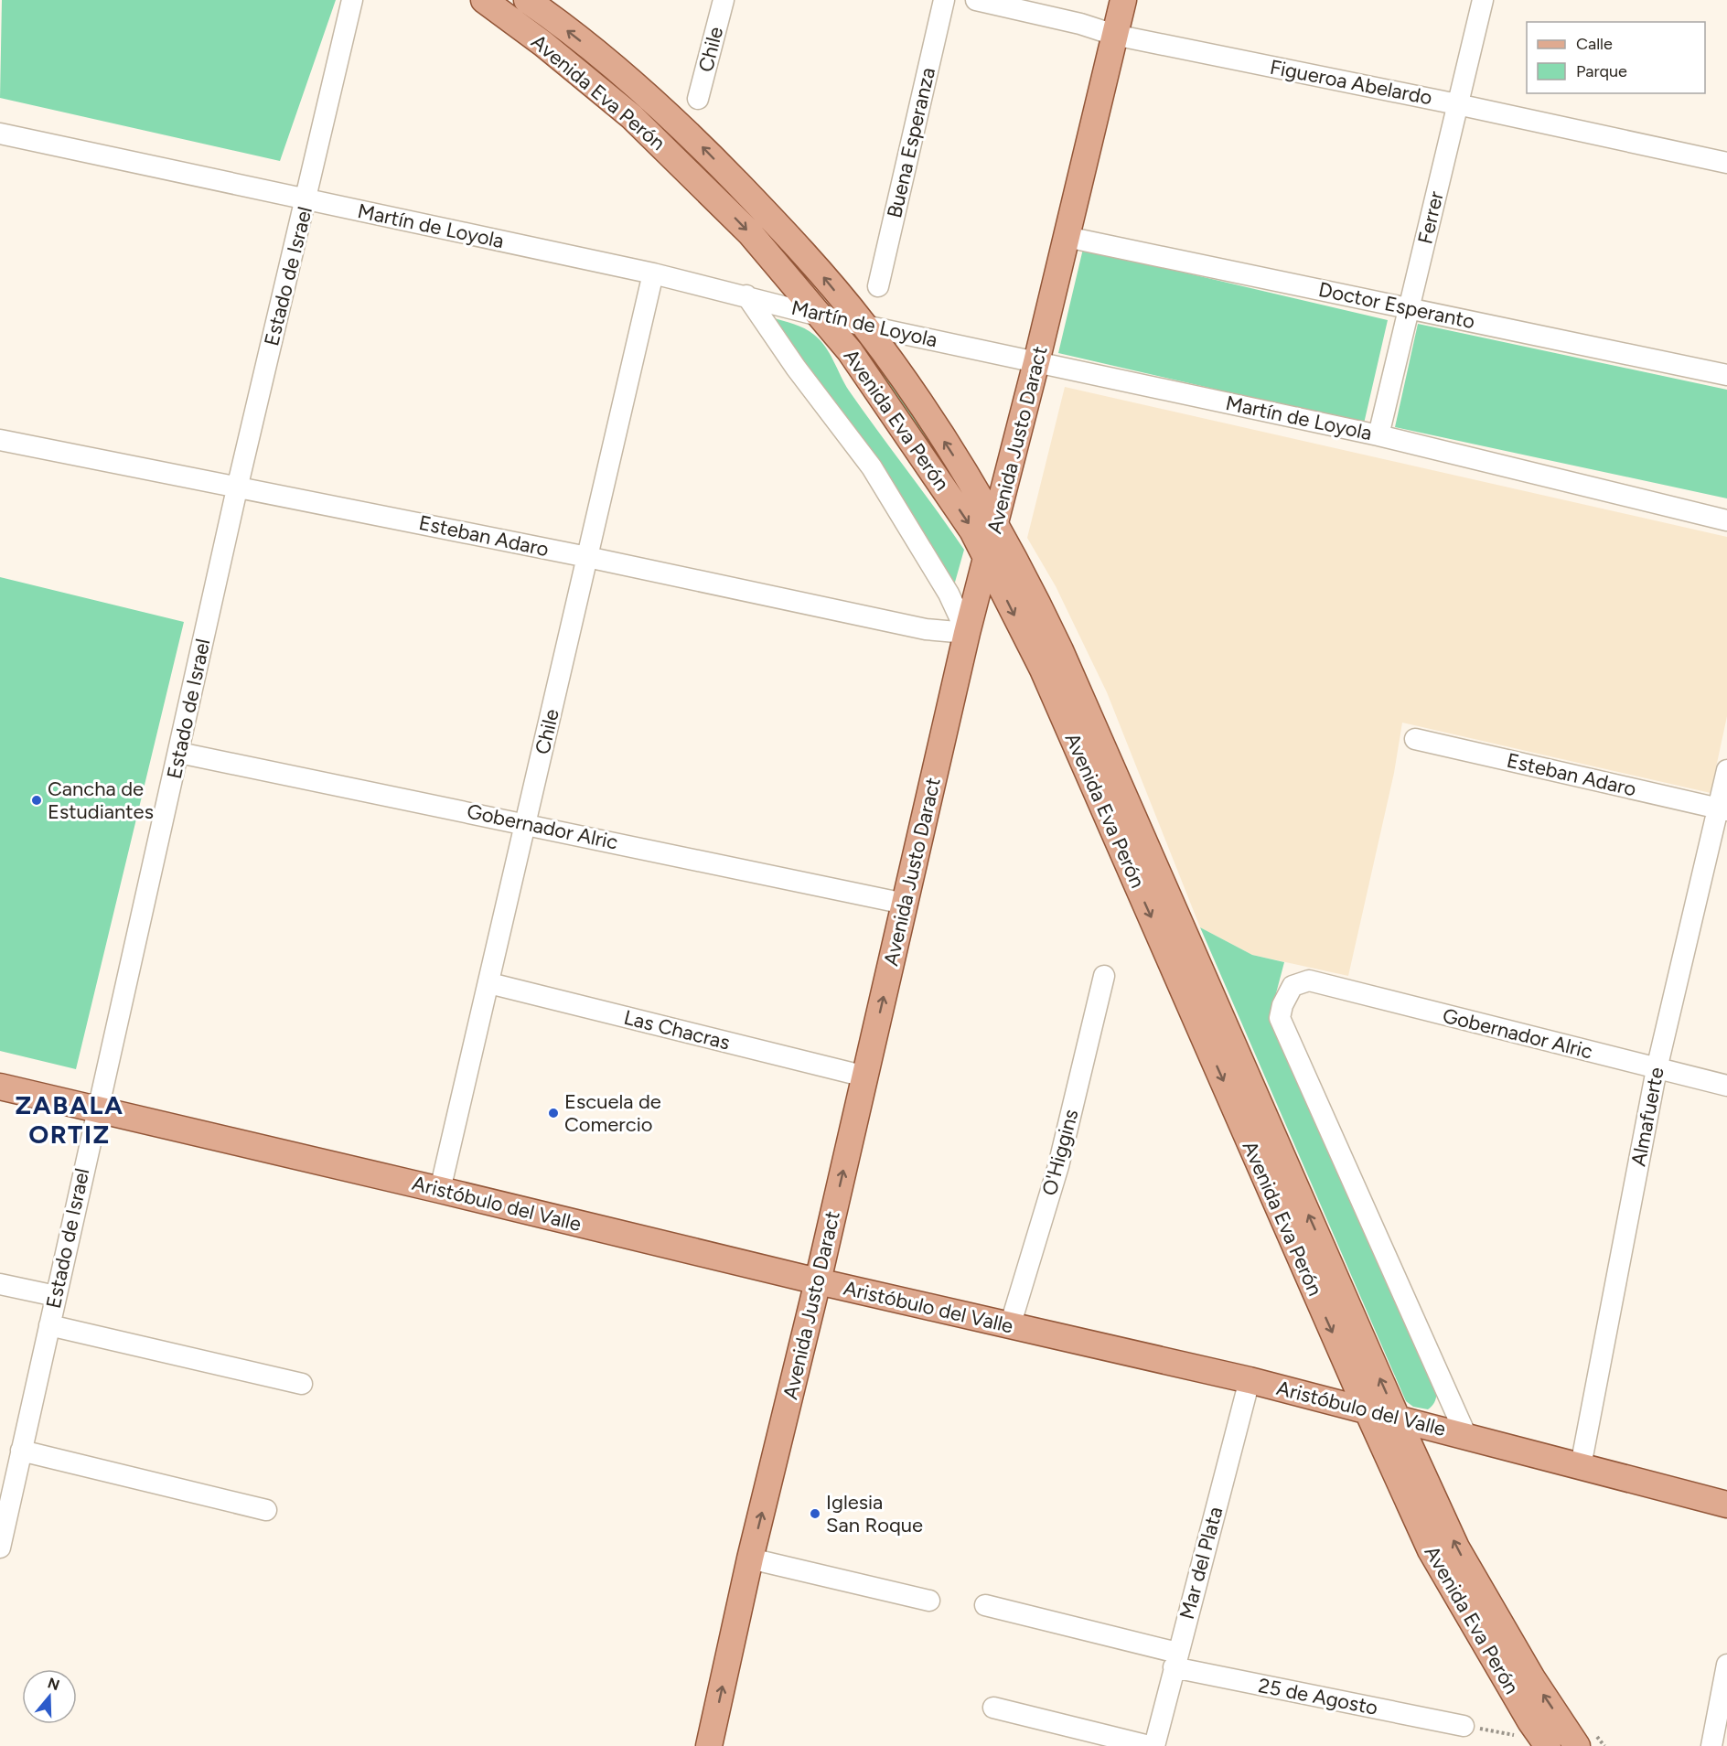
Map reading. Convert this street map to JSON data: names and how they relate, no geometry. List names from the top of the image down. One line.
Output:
{"streets":{"main road":["Avenida Eva Perón","Avenida Justo Daract","Aristóbulo del Valle"],"street":["Chile","Figueroa Abelardo","Buena Esperanza","Ferrer","Martín de Loyola","Estado de Israel","Doctor Esperanto","Esteban Adaro","Gobernador Alric","Las Chacras","Almafuerte","O'Higgins","Mar del Plata","25 de Agosto"]},"crossings":[["Chile","Martín de Loyola"],["Chile","Esteban Adaro"],["Chile","Gobernador Alric"],["Chile","Las Chacras"],["Chile","Aristóbulo del Valle"],["Figueroa Abelardo","Ferrer"],["Figueroa Abelardo","Avenida Justo Daract"],["Avenida Eva Perón","Martín de Loyola"],["Avenida Eva Perón","Avenida Justo Daract"],["Avenida Eva Perón","Aristóbulo del Valle"],["Ferrer","Martín de Loyola"],["Ferrer","Doctor Esperanto"],["Martín de Loyola","Estado de Israel"],["Martín de Loyola","Avenida Justo Daract"],["Estado de Israel","Esteban Adaro"],["Estado de Israel","Gobernador Alric"],["Estado de Israel","Aristóbulo del Valle"],["Doctor Esperanto","Avenida Justo Daract"],["Avenida Justo Daract","Esteban Adaro"],["Avenida Justo Daract","Gobernador Alric"],["Avenida Justo Daract","Las Chacras"],["Avenida Justo Daract","Aristóbulo del Valle"],["Esteban Adaro","Almafuerte"],["Gobernador Alric","Almafuerte"],["Gobernador Alric","Aristóbulo del Valle"],["Almafuerte","Aristóbulo del Valle"],["O'Higgins","Aristóbulo del Valle"],["Aristóbulo del Valle","Mar del Plata"],["Mar del Plata","25 de Agosto"]],"one_way":["Avenida Justo Daract"],"districts":["ZABALA ORTIZ"],"places":["Cancha de Estudiantes","Escuela de Comercio","Iglesia San Roque"],"legend":["Calle","Parque"],"north":"top"}
